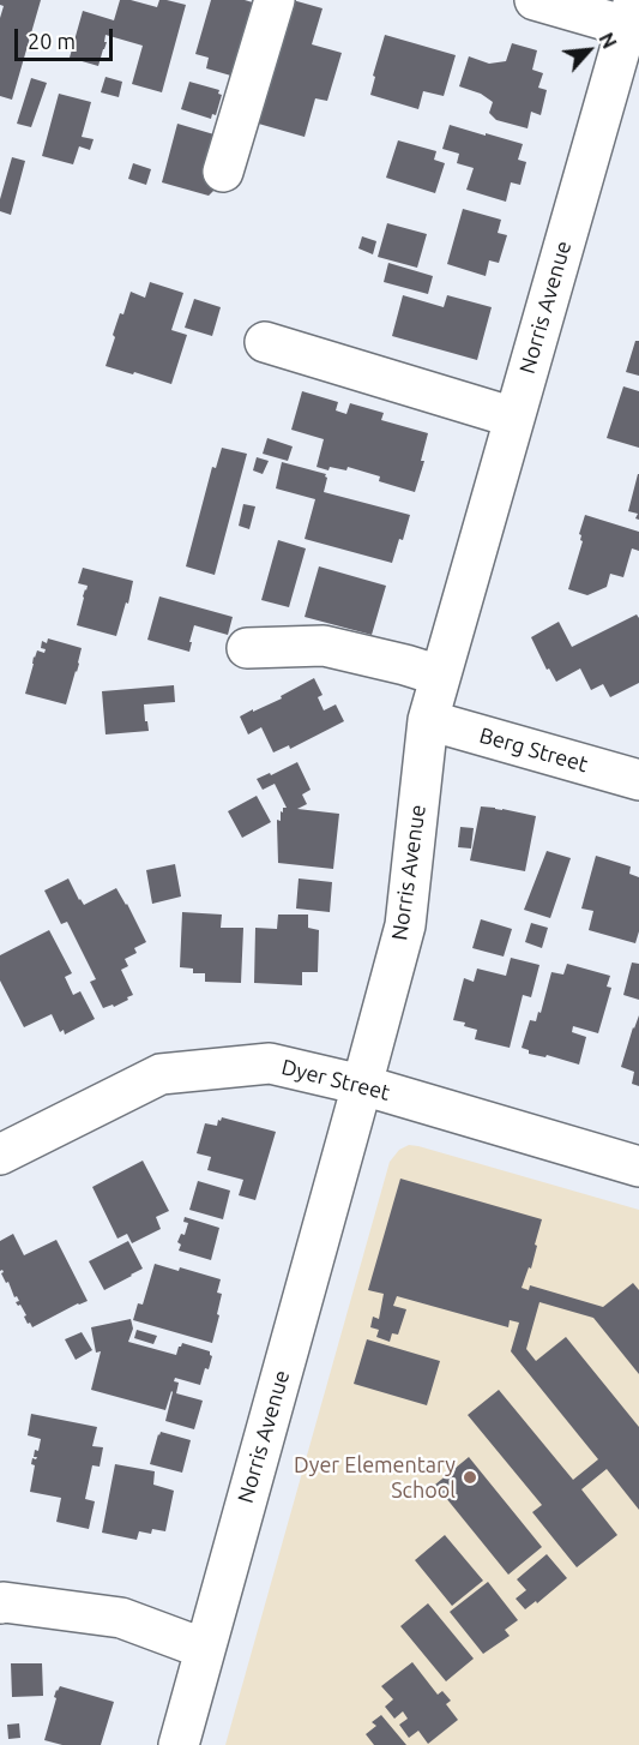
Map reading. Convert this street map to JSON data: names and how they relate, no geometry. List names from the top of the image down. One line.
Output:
{"streets":{"street":["Norris Avenue","Berg Street","Dyer Street"]},"crossings":[["Norris Avenue","Berg Street"],["Norris Avenue","Dyer Street"]],"places":["Dyer Elementary School"],"scale_bar":"20 m","north":"top right"}
